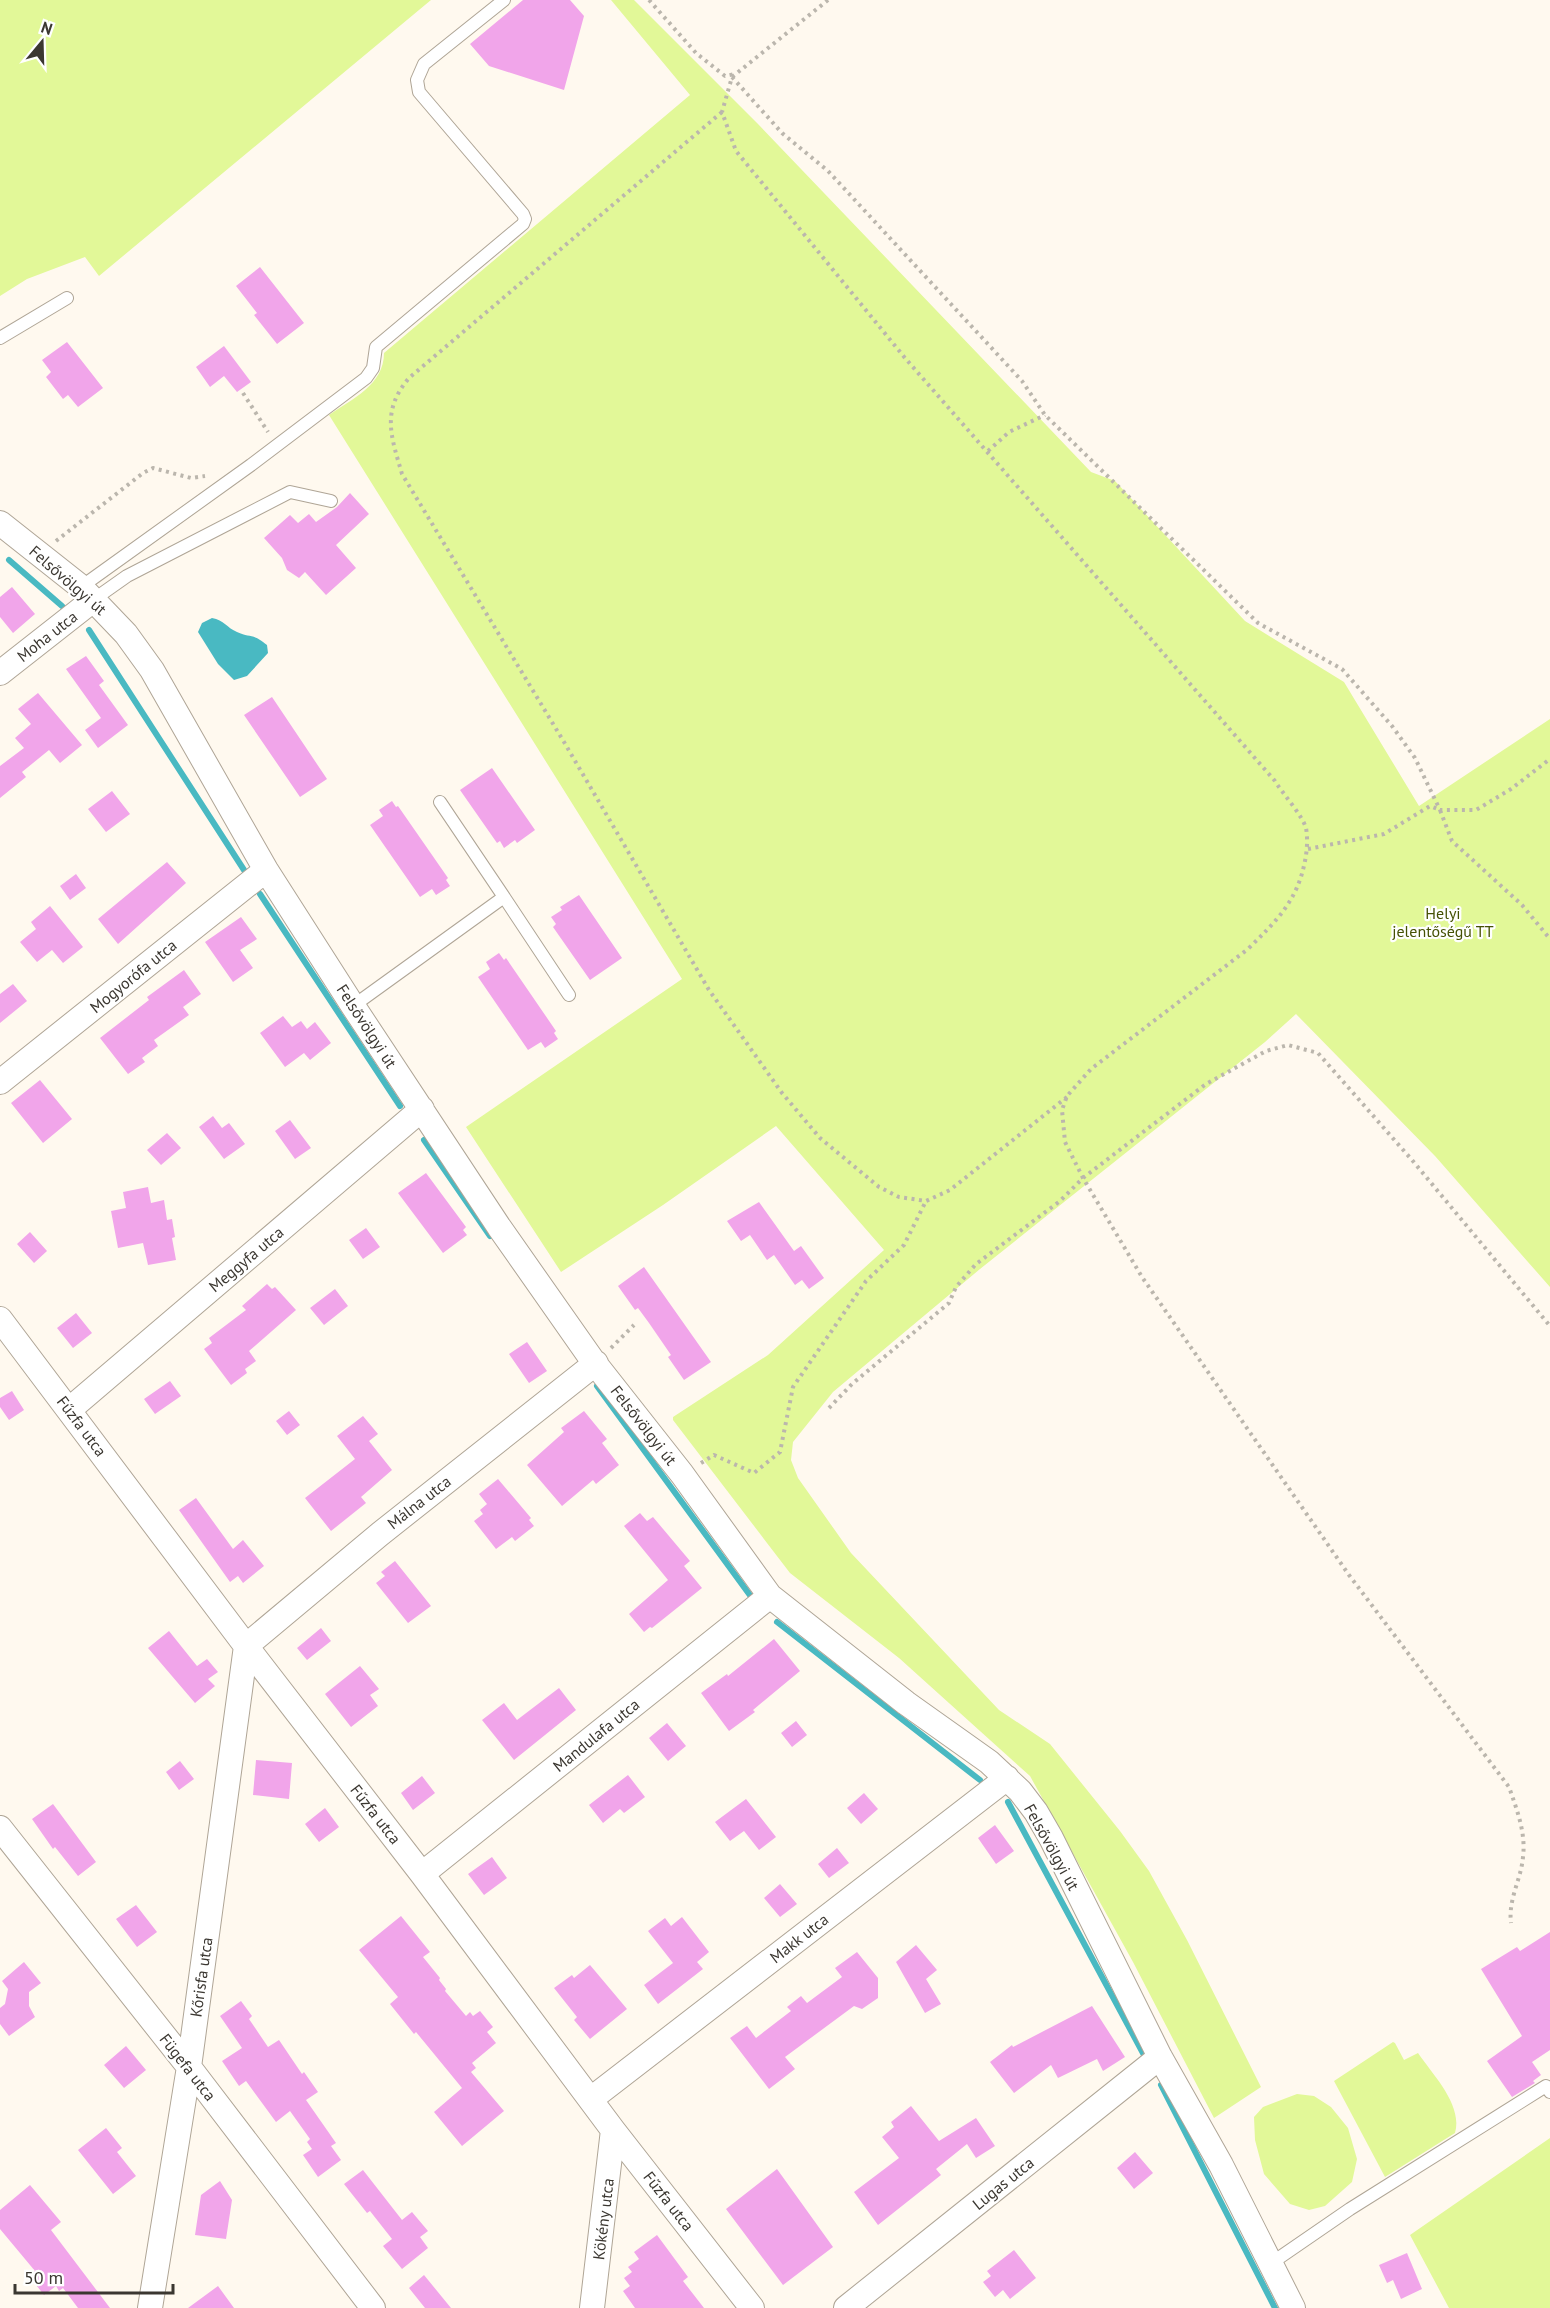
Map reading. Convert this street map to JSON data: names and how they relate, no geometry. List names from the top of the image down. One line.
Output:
{"streets":{"street":["Felsővölgyi út","Moha utca","Mogyorófa utca","Meggyfa utca","Fűzfa utca","Málna utca","Mandulafa utca","Makk utca","Kőrisfa utca","Fügefa utca","Lugas utca","Kökény utca"]},"crossings":[["Felsővölgyi út","Moha utca"],["Felsővölgyi út","Mogyorófa utca"],["Felsővölgyi út","Meggyfa utca"],["Felsővölgyi út","Málna utca"],["Felsővölgyi út","Mandulafa utca"],["Felsővölgyi út","Makk utca"],["Felsővölgyi út","Lugas utca"],["Meggyfa utca","Fűzfa utca"],["Fűzfa utca","Málna utca"],["Fűzfa utca","Mandulafa utca"],["Fűzfa utca","Makk utca"],["Fűzfa utca","Kőrisfa utca"],["Fűzfa utca","Kökény utca"],["Málna utca","Kőrisfa utca"],["Kőrisfa utca","Fügefa utca"]],"parks":["Helyi jelentőségű TT"],"scale_bar":"50 m","north":"top"}
